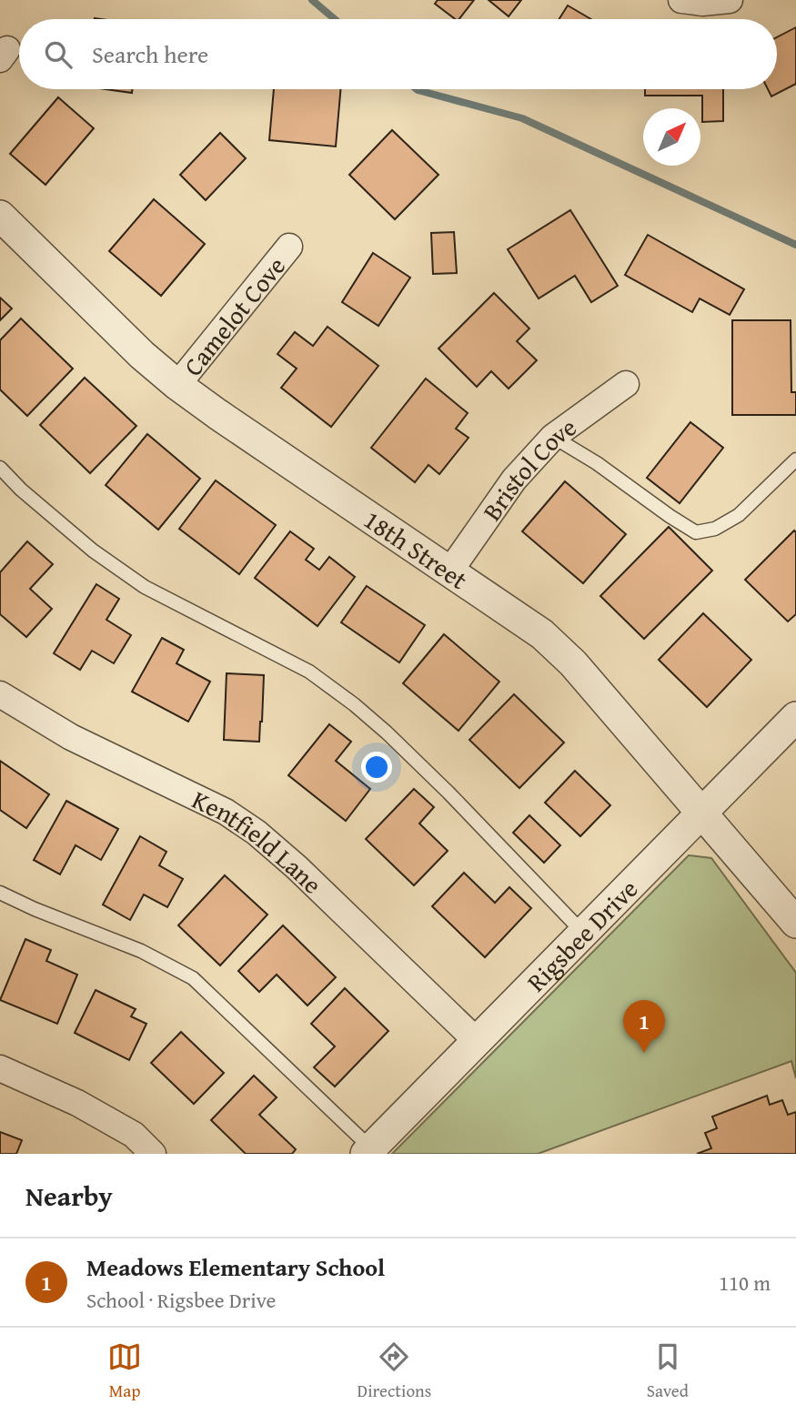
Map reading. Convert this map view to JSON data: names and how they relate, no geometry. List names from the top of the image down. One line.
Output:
{"streets":{"street":["Camelot Cove","Bristol Cove","18th Street","Kentfield Lane","Rigsbee Drive"]},"crossings":[["Camelot Cove","18th Street"],["Bristol Cove","18th Street"],["18th Street","Rigsbee Drive"],["Kentfield Lane","Rigsbee Drive"]],"north":"top right","page":{"search":"Search here","pins":"1","heading":"Nearby","list":[{"mark":"1","name":"Meadows Elementary School","note":"School · Rigsbee Drive","value":"110 m"}],"nav":["Map","Directions","Saved"]}}
